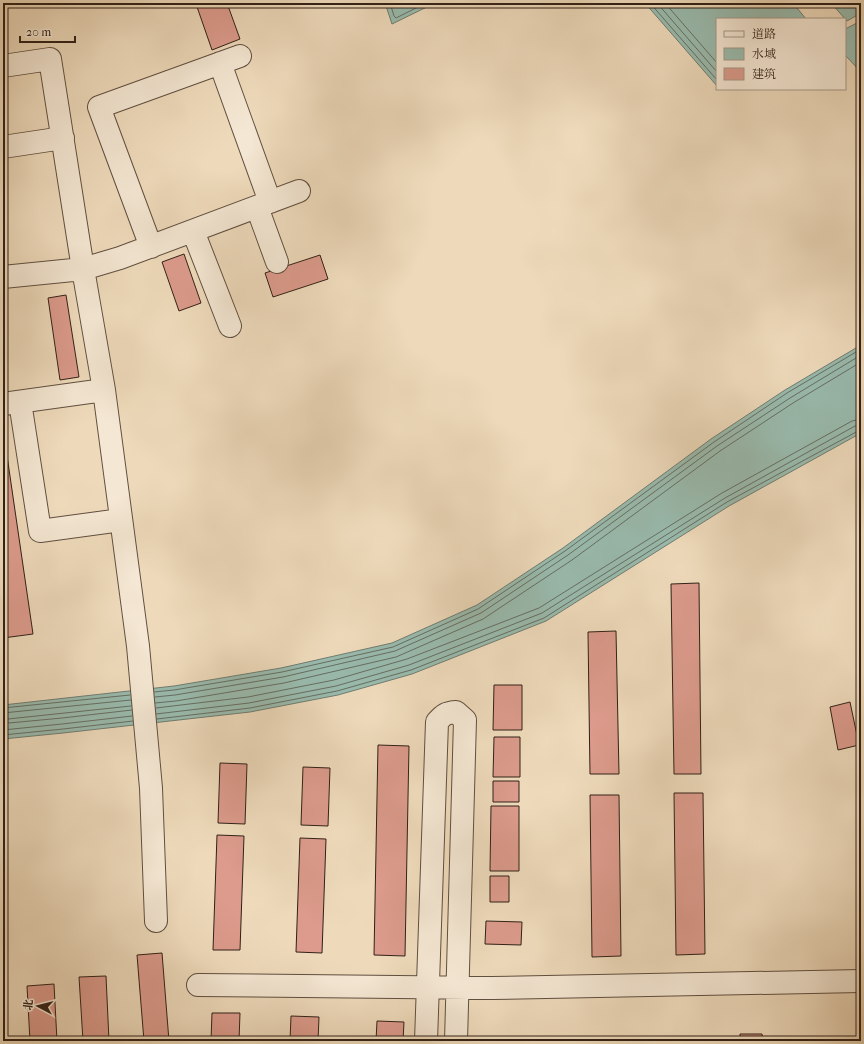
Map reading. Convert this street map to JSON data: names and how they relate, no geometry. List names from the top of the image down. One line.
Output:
{"legend":["道路","水域","建筑"],"scale_bar":"20 m","north":"left"}
